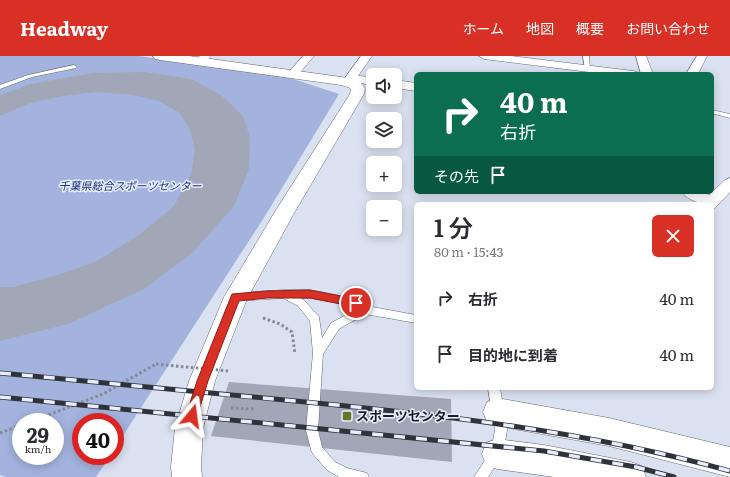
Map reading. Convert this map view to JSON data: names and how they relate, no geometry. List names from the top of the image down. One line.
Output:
{"parks":["千葉県総合スポーツセンター"],"places":{"transit":["スポーツセンター"]},"page":{"header":"Headway","nav":["ホーム","地図","概要","お問い合わせ"],"map_buttons":["+","−"],"turn":["40 m","右折"],"then":"その先","heading":["1 分","80 m · 15:43"],"list":[{"name":"右折","value":"40 m"},{"name":"目的地に到着","value":"40 m"}],"speed":"29 km/h","limit":"40"}}
